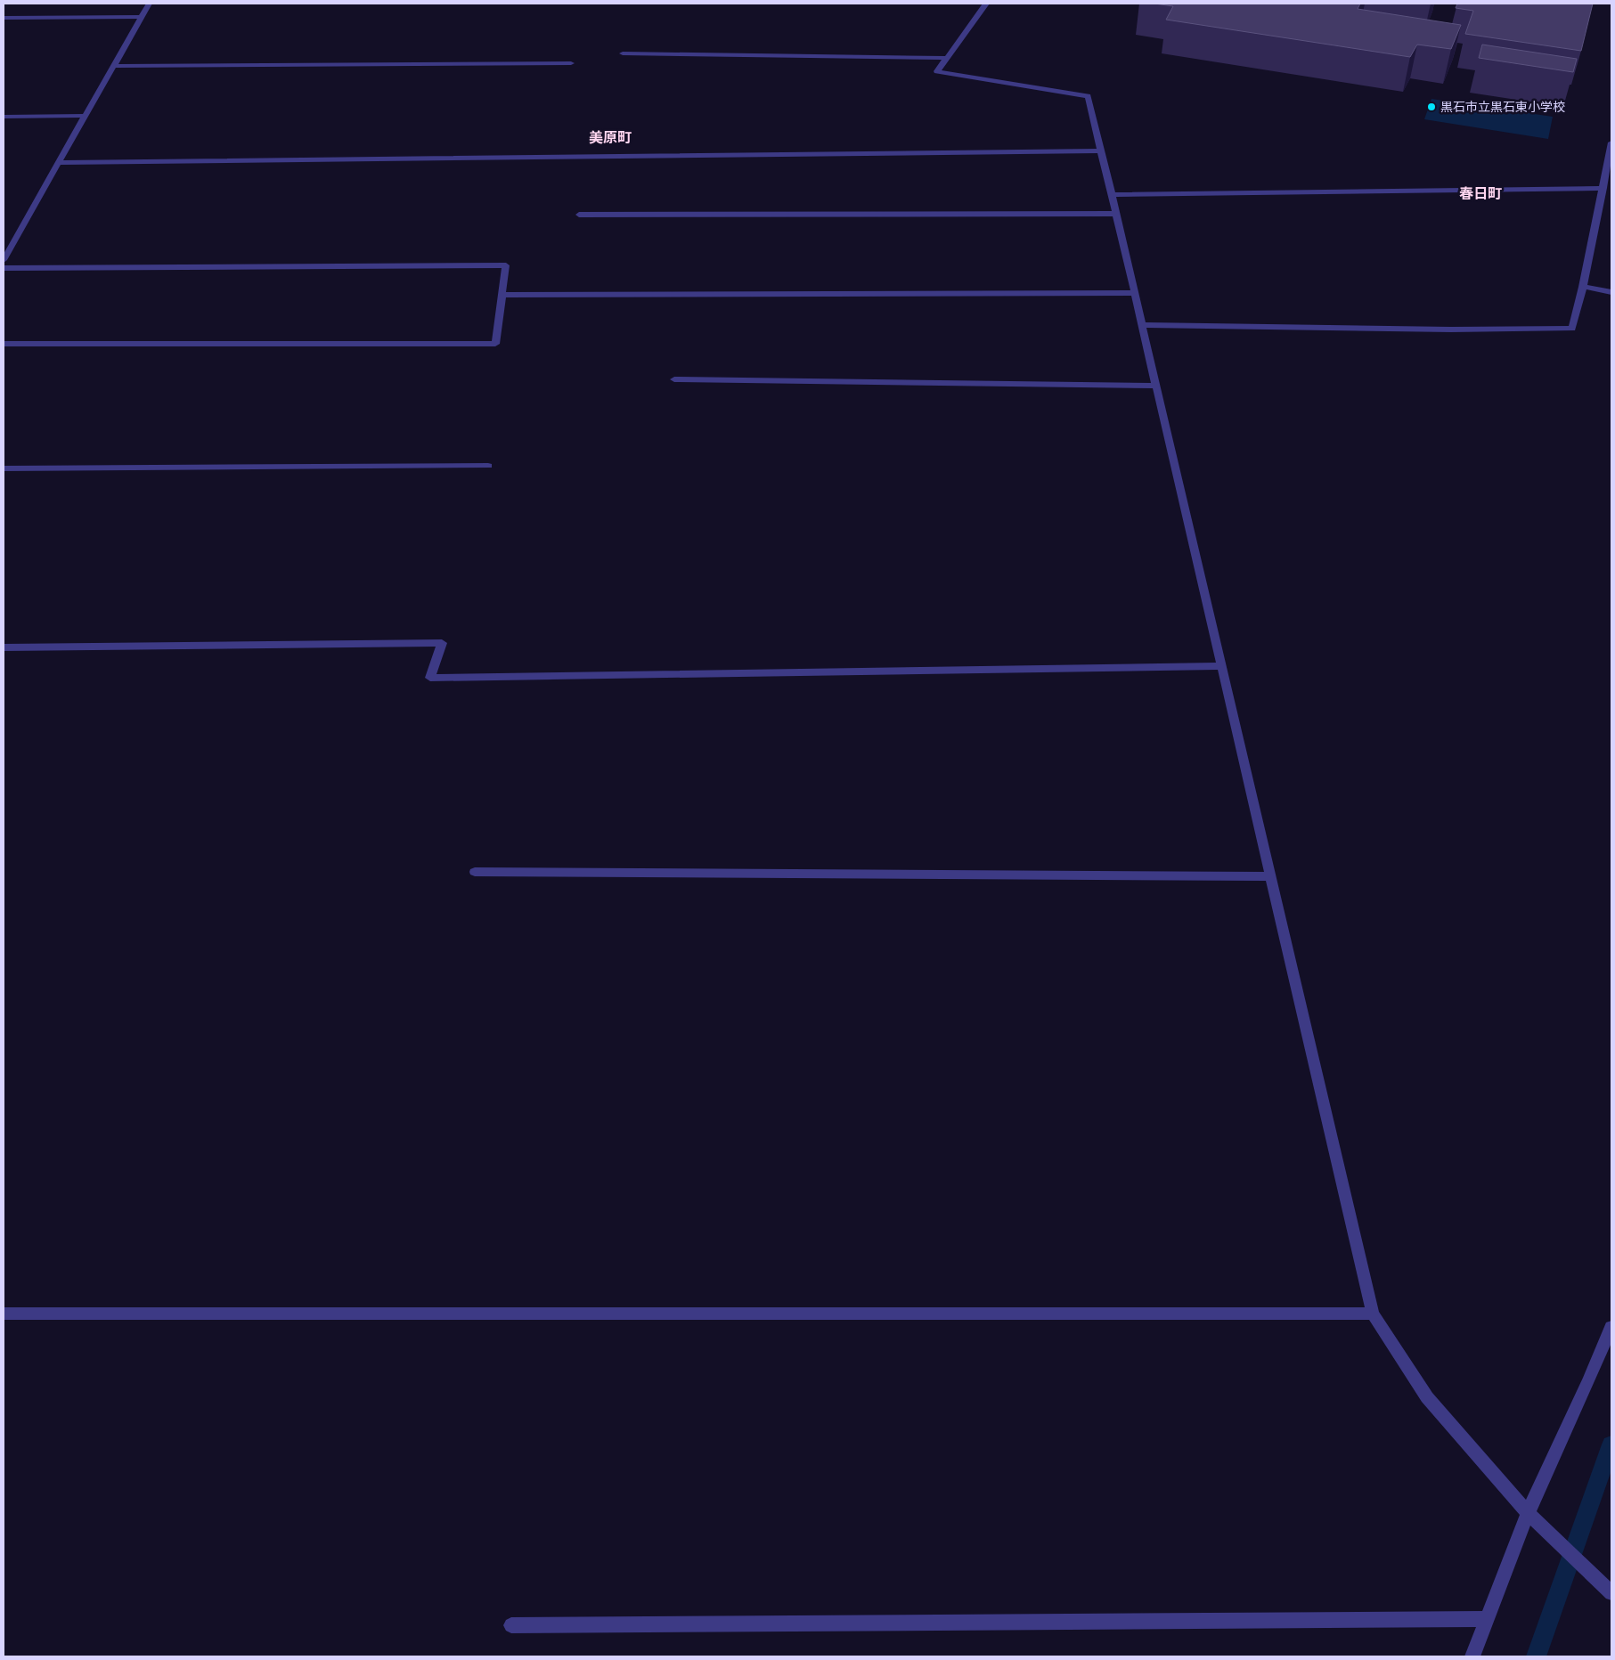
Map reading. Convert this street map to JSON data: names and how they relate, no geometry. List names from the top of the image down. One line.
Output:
{"districts":["美原町","春日町"],"places":["黒石市立黒石東小学校"]}
